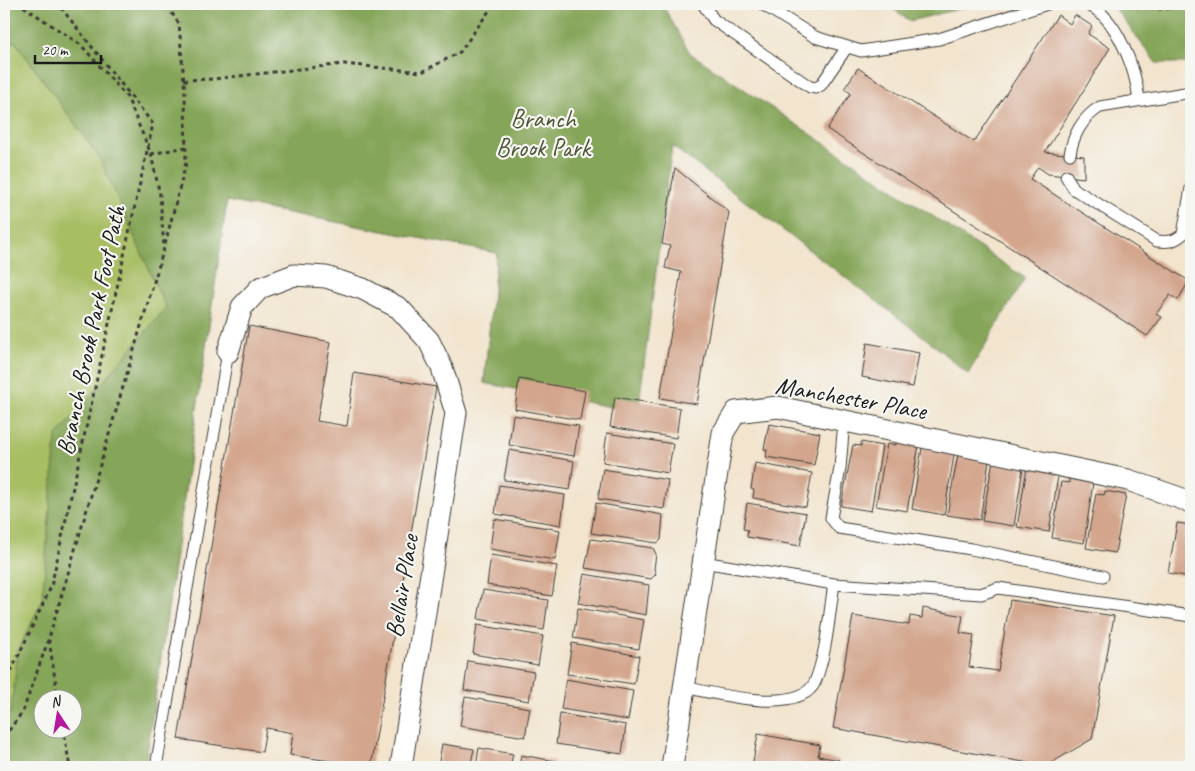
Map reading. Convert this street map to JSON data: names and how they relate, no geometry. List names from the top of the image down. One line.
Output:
{"streets":{"street":["Manchester Place","Bellair Place"],"path":["Branch Brook Park Foot Path"]},"parks":["Branch Brook Park"],"scale_bar":"20 m","north":"top"}
